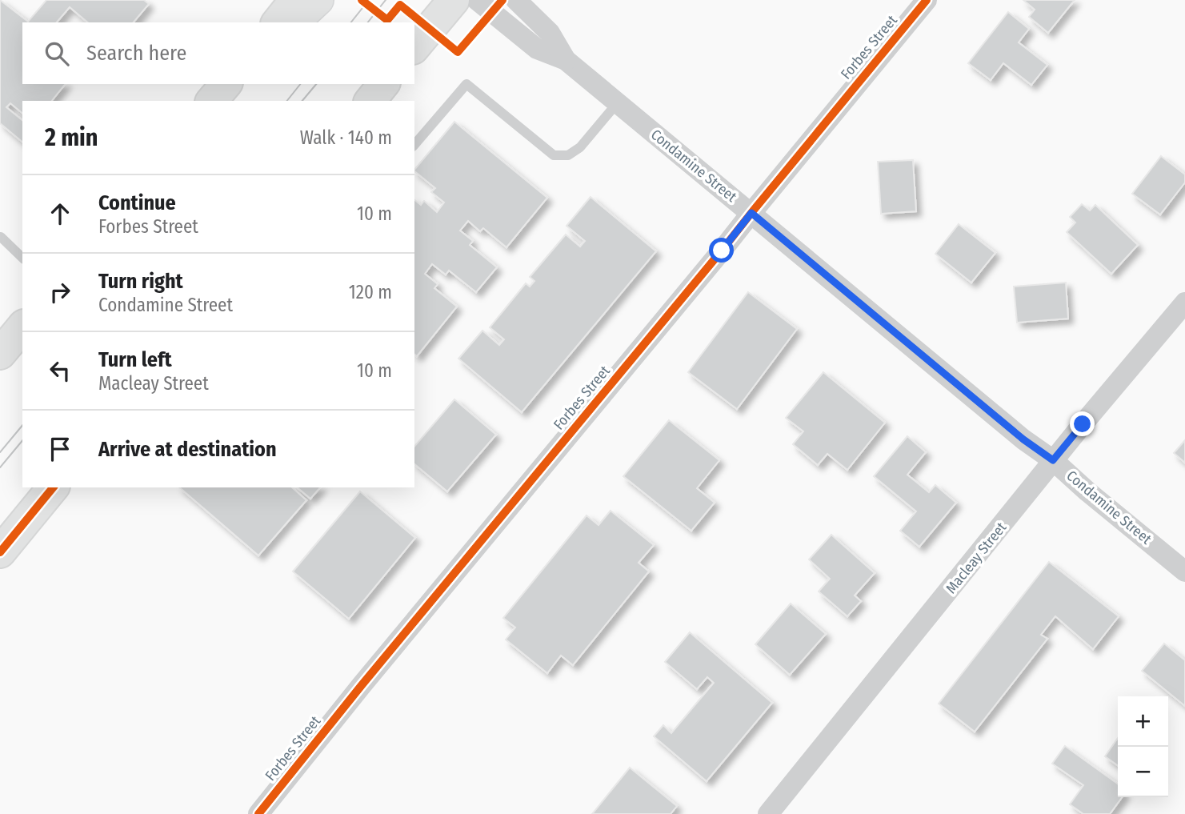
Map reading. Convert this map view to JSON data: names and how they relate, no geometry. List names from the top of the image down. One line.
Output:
{"streets":{"street":["Forbes Street","Condamine Street","Macleay Street"]},"crossings":[["Forbes Street","Condamine Street"],["Condamine Street","Macleay Street"]],"page":{"search":"Search here","heading":["2 min","Walk · 140 m"],"list":[["Continue","Forbes Street","10 m"],["Turn right","Condamine Street","120 m"],["Turn left","Macleay Street","10 m"],"Arrive at destination"],"map_buttons":["+","−"]}}
